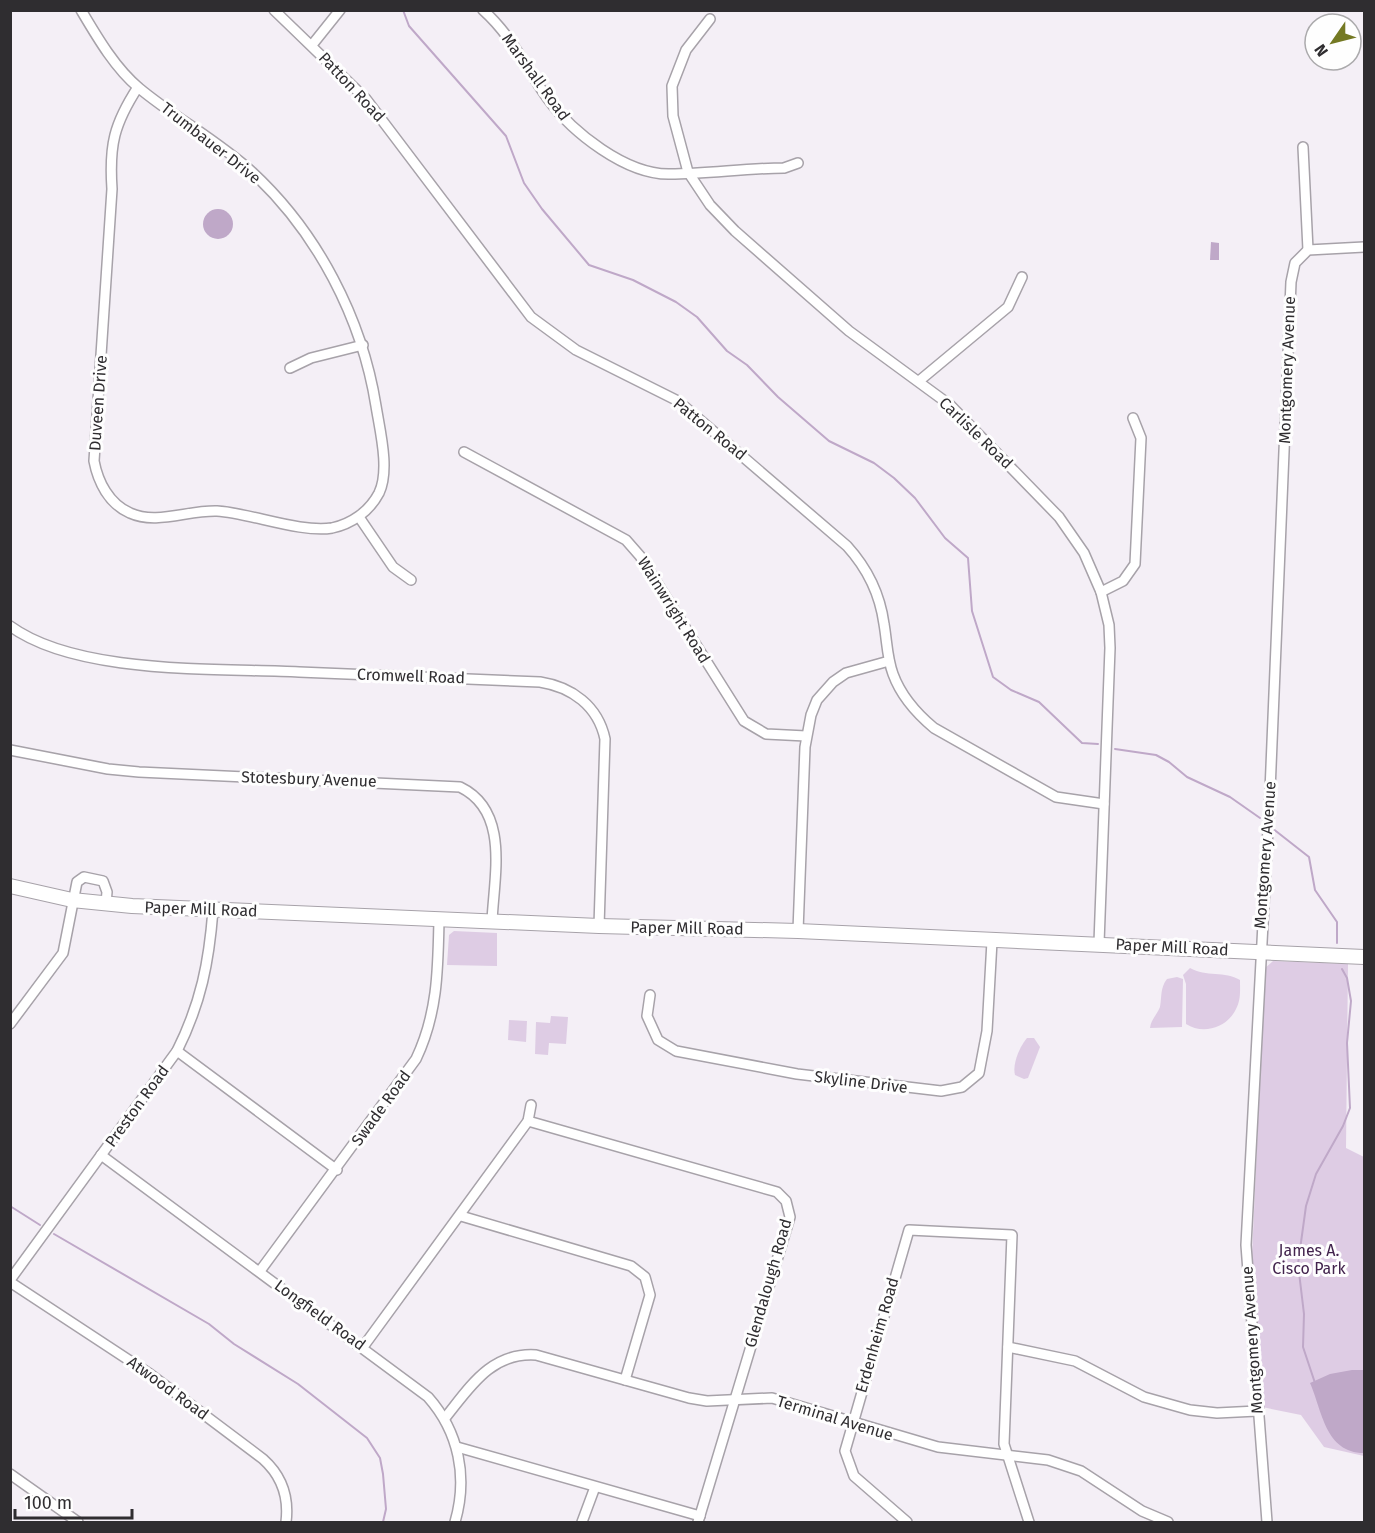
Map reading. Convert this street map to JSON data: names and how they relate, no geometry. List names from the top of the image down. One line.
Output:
{"streets":{"main road":["Paper Mill Road"],"street":["Marshall Road","Patton Road","Trumbauer Drive","Montgomery Avenue","Duveen Drive","Carlisle Road","Wainwright Road","Cromwell Road","Stotesbury Avenue","Skyline Drive","Preston Road","Swade Road","Glendalough Road","Longfield Road","Erdenheim Road","Atwood Road","Terminal Avenue"]},"crossings":[["Marshall Road","Carlisle Road"],["Patton Road","Carlisle Road"],["Trumbauer Drive","Duveen Drive"],["Montgomery Avenue","Paper Mill Road"],["Carlisle Road","Paper Mill Road"],["Cromwell Road","Paper Mill Road"],["Stotesbury Avenue","Paper Mill Road"],["Paper Mill Road","Skyline Drive"],["Paper Mill Road","Preston Road"],["Paper Mill Road","Swade Road"],["Preston Road","Longfield Road"],["Preston Road","Atwood Road"],["Swade Road","Longfield Road"],["Glendalough Road","Terminal Avenue"],["Longfield Road","Terminal Avenue"],["Erdenheim Road","Terminal Avenue"]],"parks":["James A. Cisco Park"],"scale_bar":"100 m","north":"bottom left"}
